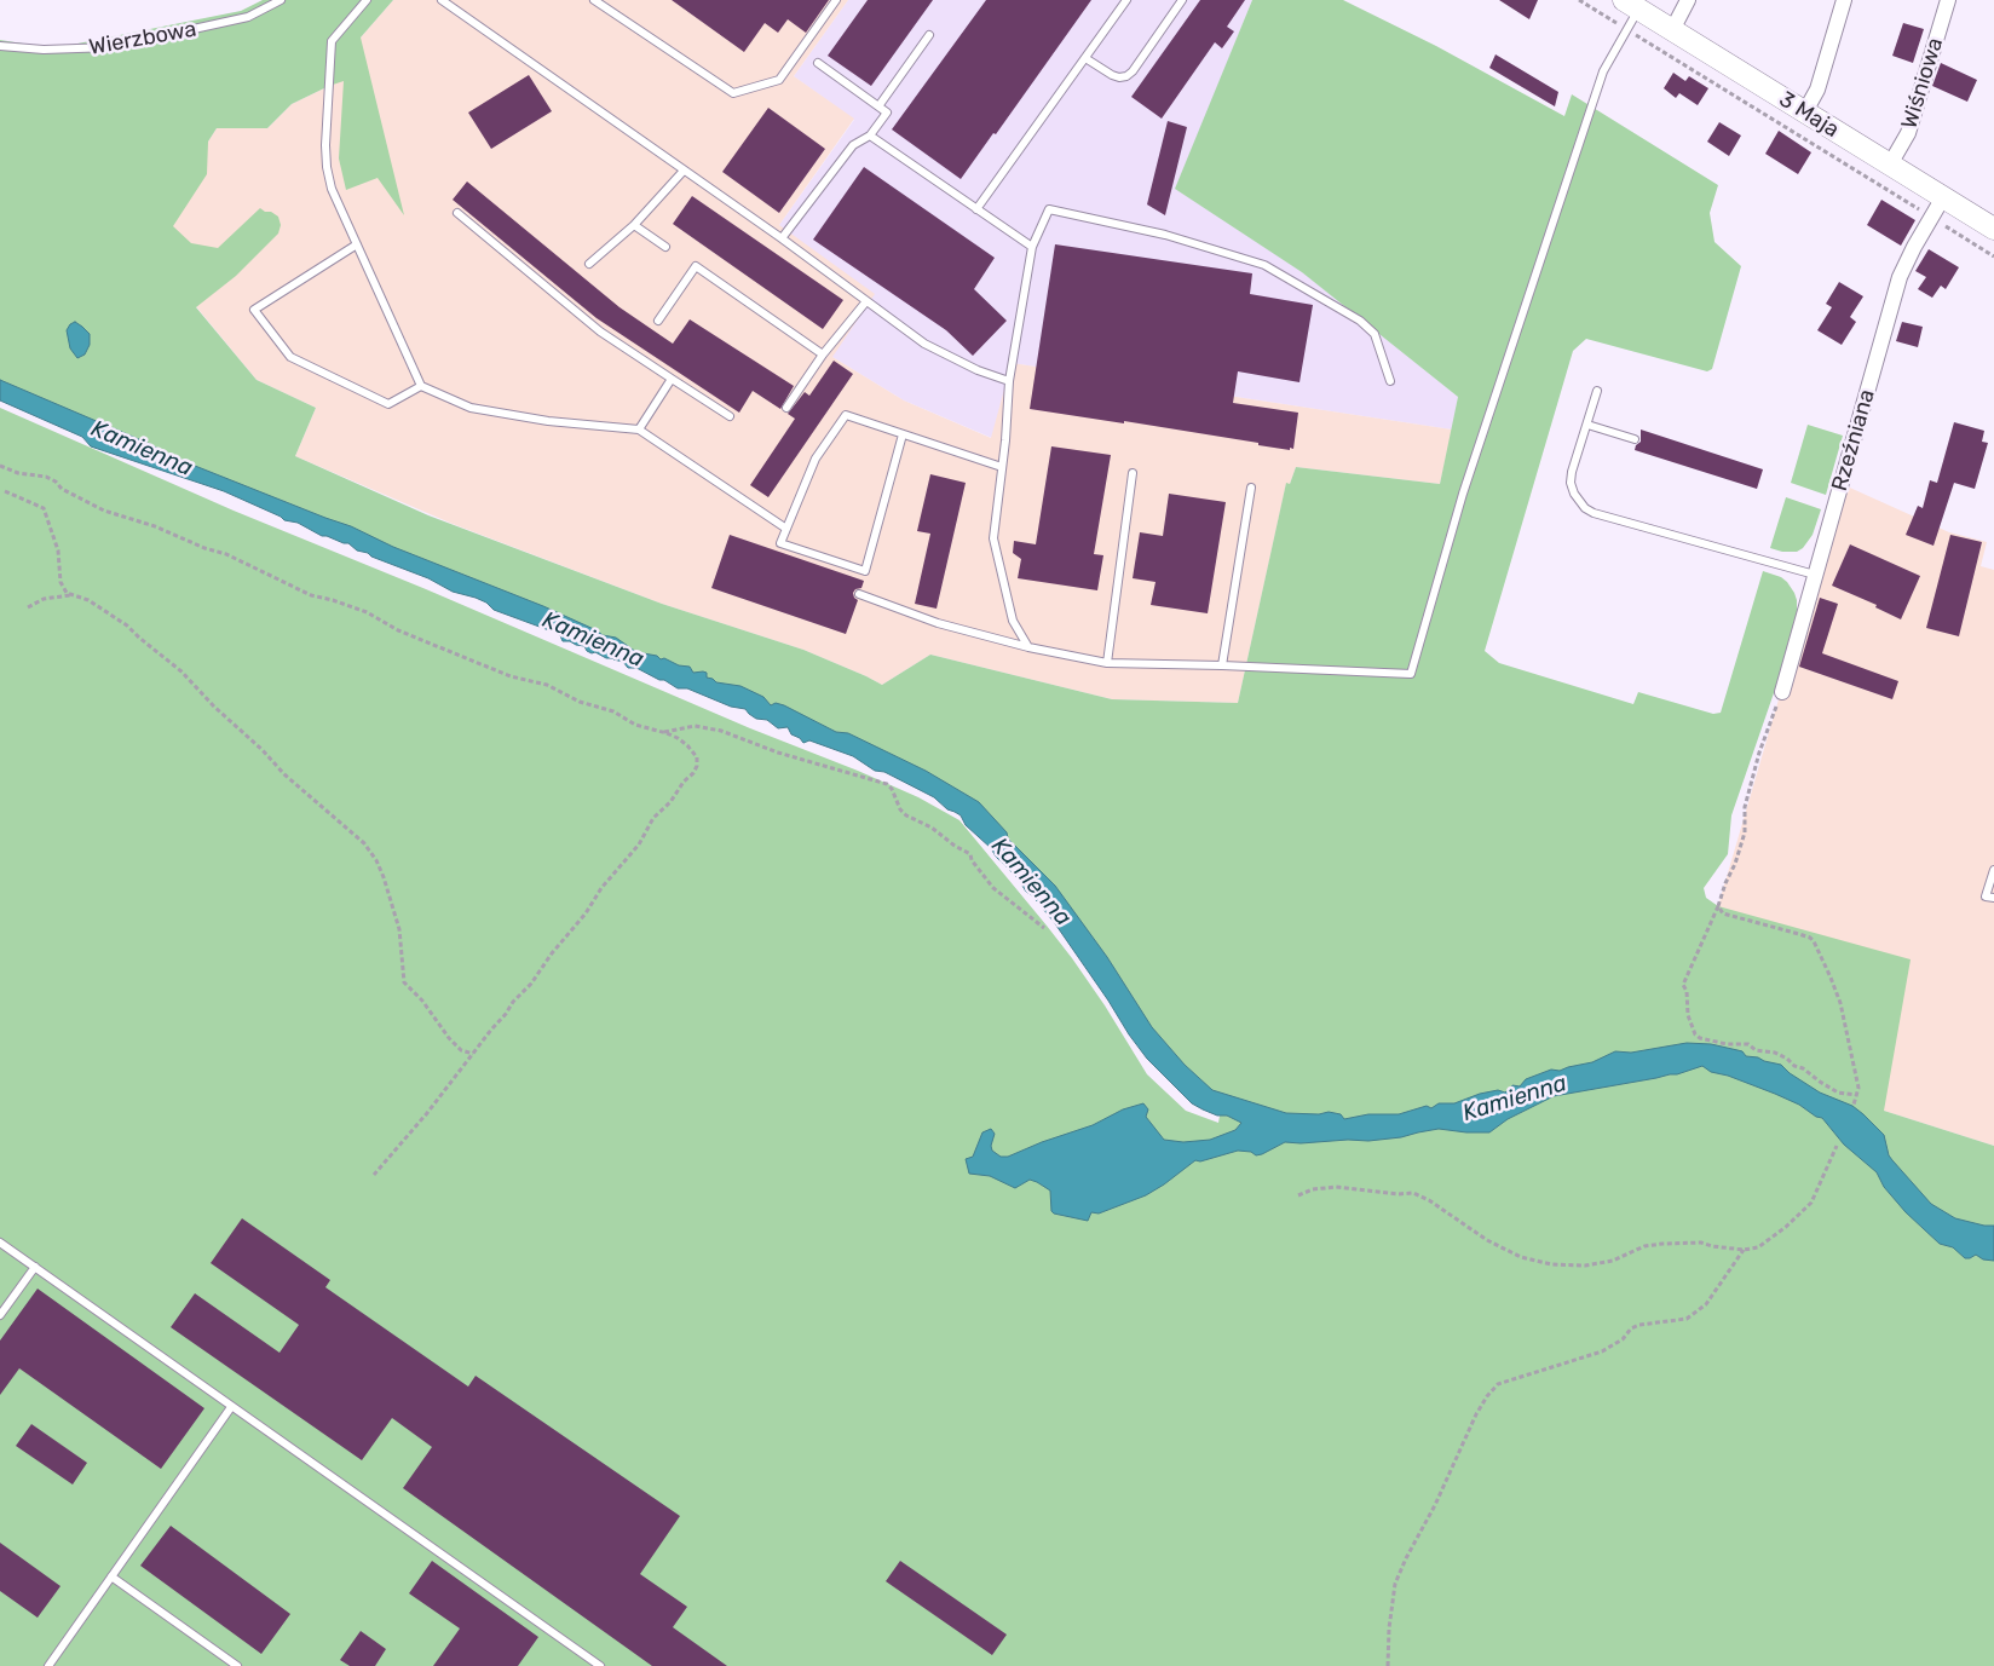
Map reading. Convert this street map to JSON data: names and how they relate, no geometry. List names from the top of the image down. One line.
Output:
{"streets":{"street":["Wiśniowa","3 Maja","Rzeźniana"],"lane":["Wierzbowa"]},"crossings":[["Wiśniowa","3 Maja"],["3 Maja","Rzeźniana"]],"water":["Kamienna"]}
